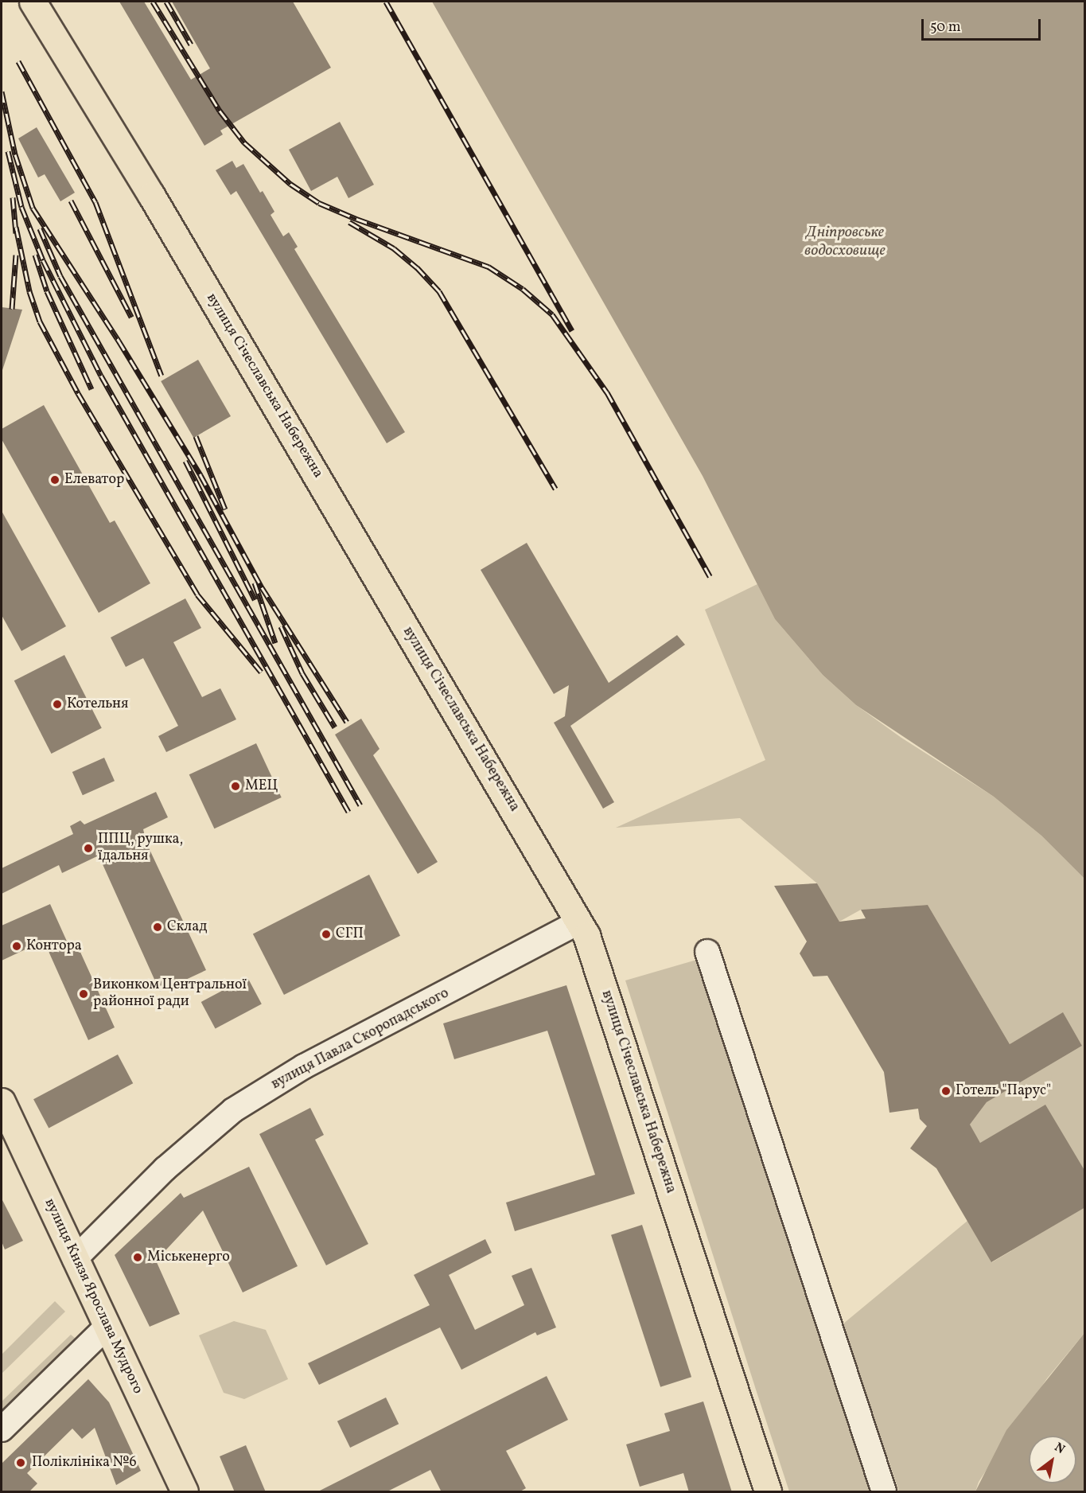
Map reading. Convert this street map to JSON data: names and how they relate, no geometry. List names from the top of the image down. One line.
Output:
{"streets":{"main road":["вулиця Січеславська Набережна","вулиця Князя Ярослава Мудрого"],"street":["вулиця Павла Скоропадського"]},"crossings":[["вулиця Січеславська Набережна","вулиця Павла Скоропадського"],["вулиця Павла Скоропадського","вулиця Князя Ярослава Мудрого"]],"water":["Дніпровське водосховище"],"places":["Елеватор","Котельня","МЕЦ","ППЦ, рушка, їдальня","Склад","СГП","Контора","Виконком Центральної районної ради","Готель \"Парус\"","Міськенерго","Поліклініка №6"],"scale_bar":"50 m","north":"top right"}
